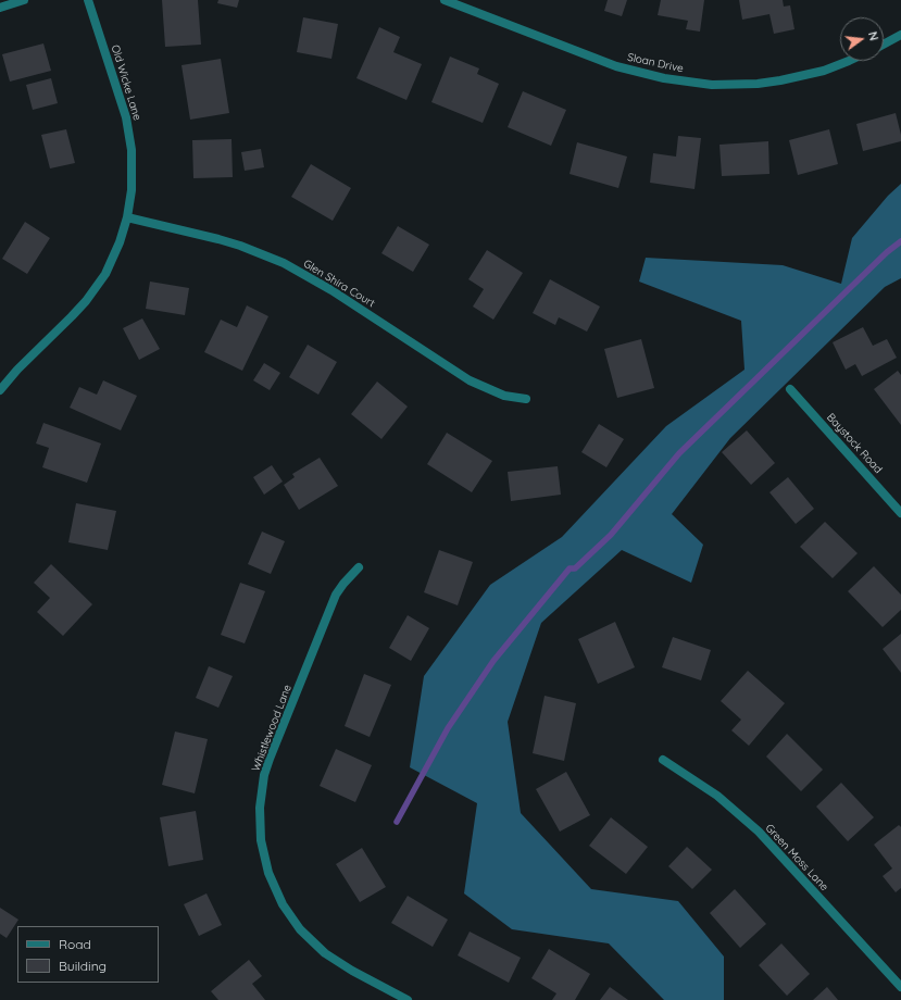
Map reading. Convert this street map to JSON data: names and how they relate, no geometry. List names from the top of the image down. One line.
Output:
{"streets":{"street":["Sloan Drive","Old Wicke Lane","Glen Shira Court","Baystock Road","Whistlewood Lane","Green Moss Lane"]},"crossings":[["Old Wicke Lane","Glen Shira Court"]],"legend":["Road","Building"],"north":"right"}
